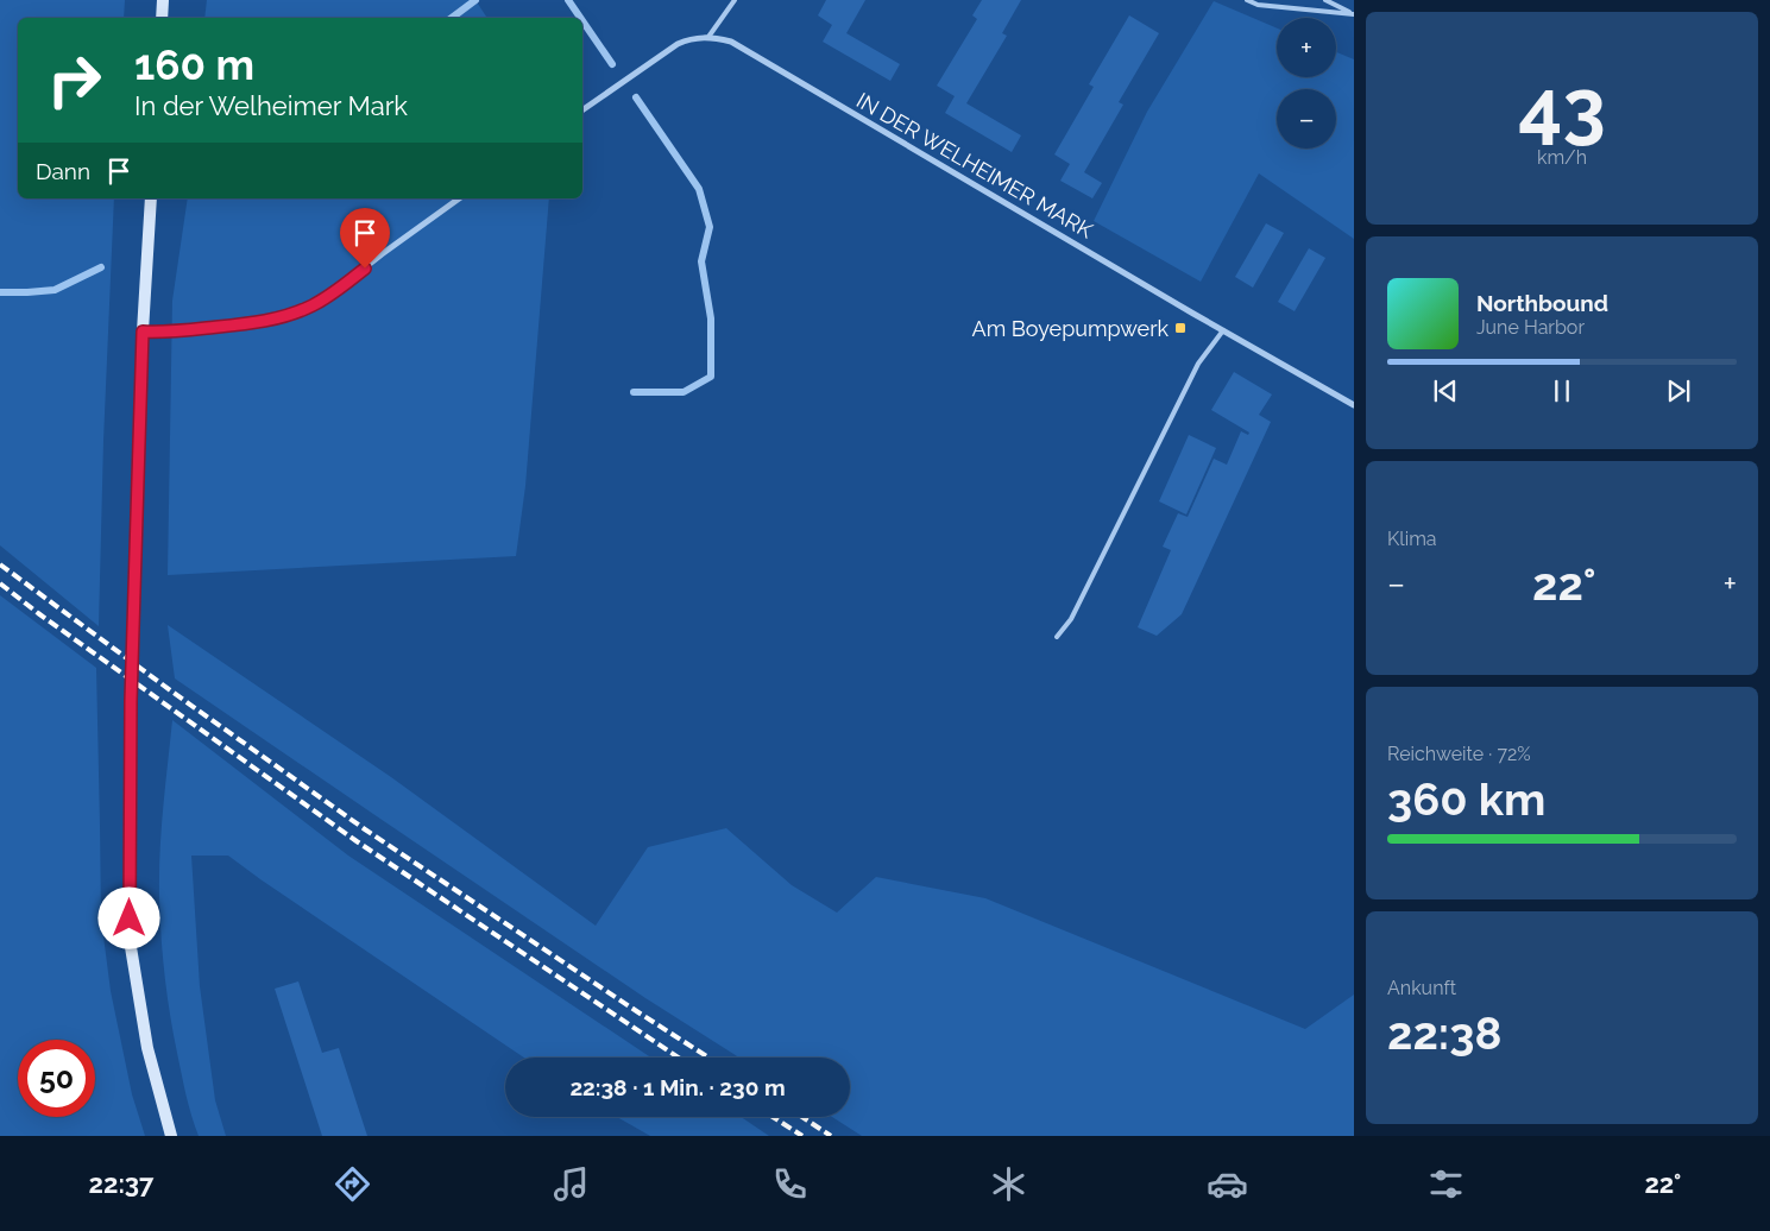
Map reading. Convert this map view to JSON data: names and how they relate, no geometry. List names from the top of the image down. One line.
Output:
{"streets":{"street":["IN DER WELHEIMER MARK"]},"places":{"transit":["Am Boyepumpwerk"]},"page":{"tile":[["43","km/h"],"Klima",["Reichweite · 72%","360 km"],["Ankunft","22:38"]],"map_buttons":["+","−"],"turn":["160 m","In der Welheimer Mark"],"then":"Dann","song":["Northbound","June Harbor"],"heat":["−","22°","+"],"limit":"50","trip":"22:38 · 1 Min. · 230 m","tabs":["22:37","22°"]}}
